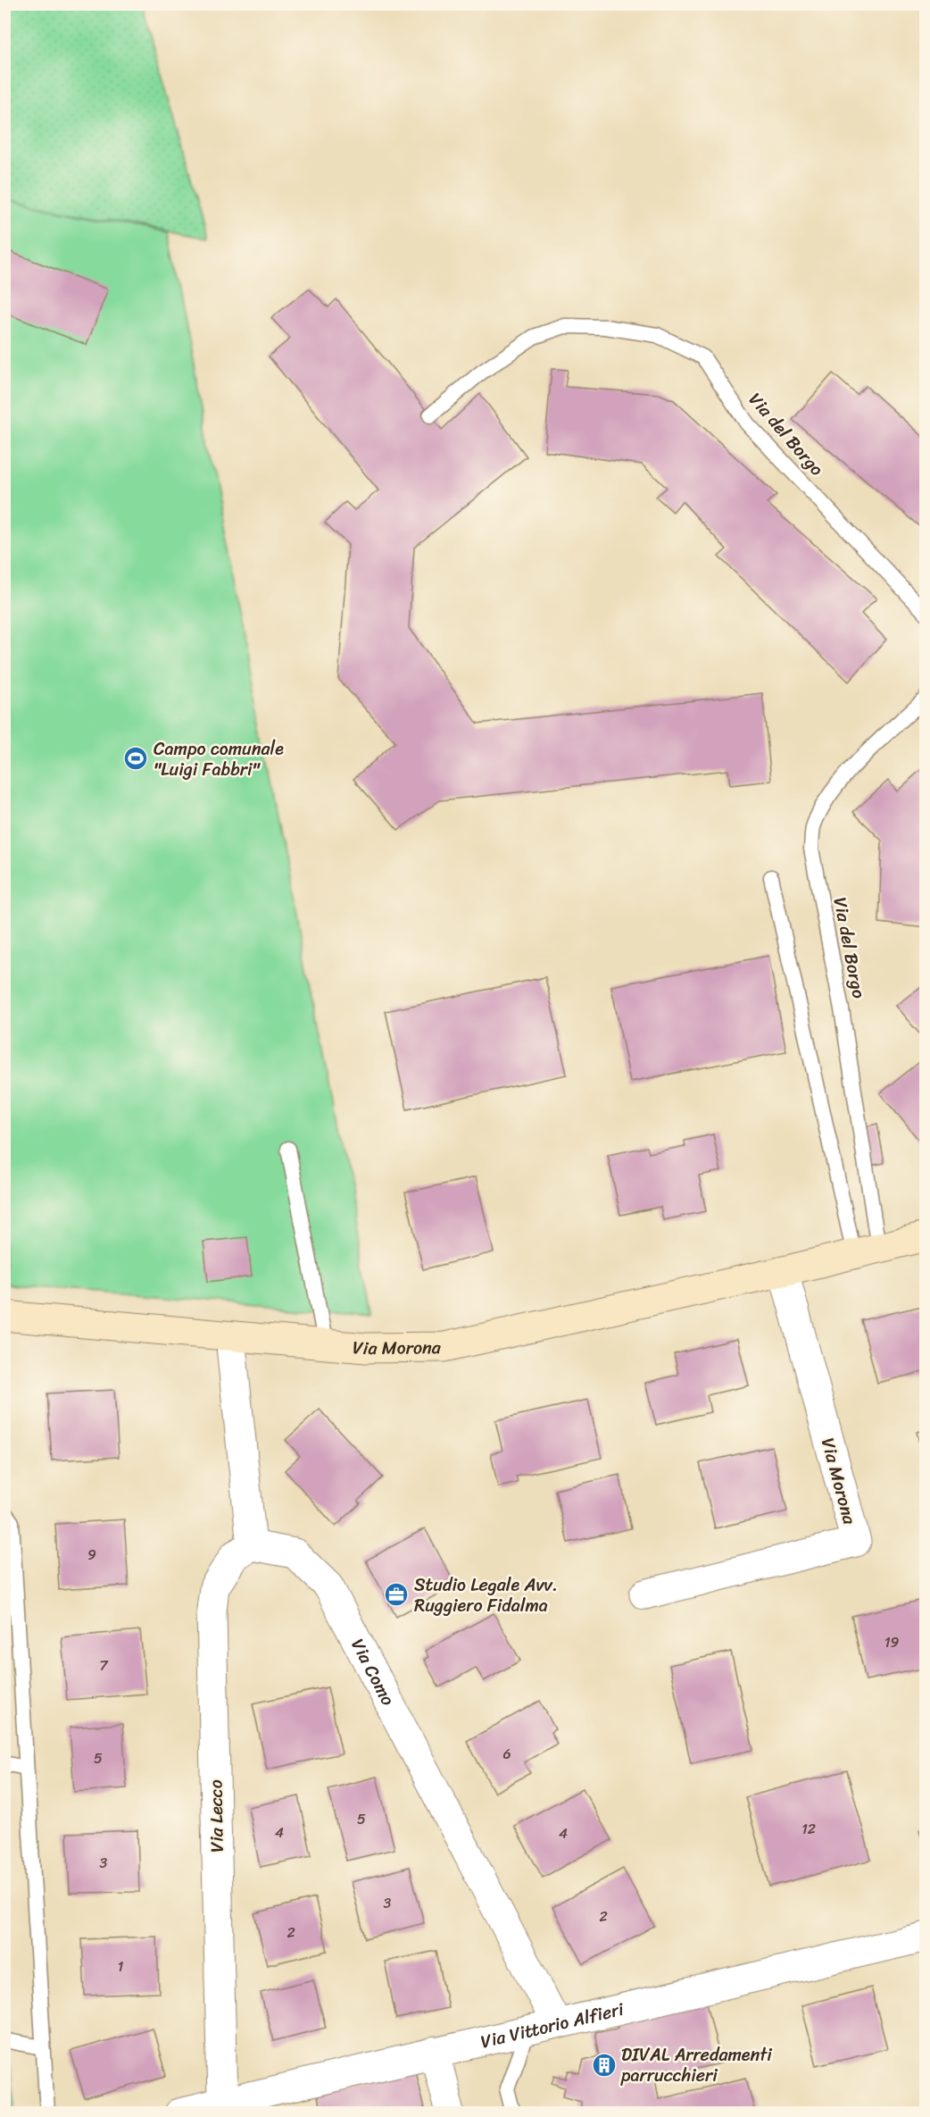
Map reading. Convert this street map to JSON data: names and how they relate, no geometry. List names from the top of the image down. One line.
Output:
{"streets":{"main road":["Via Morona"],"street":["Via Como","Via Lecco","Via Vittorio Alfieri"],"lane":["Via del Borgo"]},"crossings":[["Via del Borgo","Via Morona"],["Via Como","Via Lecco"],["Via Como","Via Vittorio Alfieri"],["Via Lecco","Via Vittorio Alfieri"]],"places":{"sports":["Campo comunale \"Luigi Fabbri\""],"office":["Studio Legale Avv. Ruggiero Fidalma"],"building":["DIVAL Arredamenti parrucchieri"]},"house_numbers":["9","19","7","6","5","5","12","4","4","3","3","2","2","1"]}
